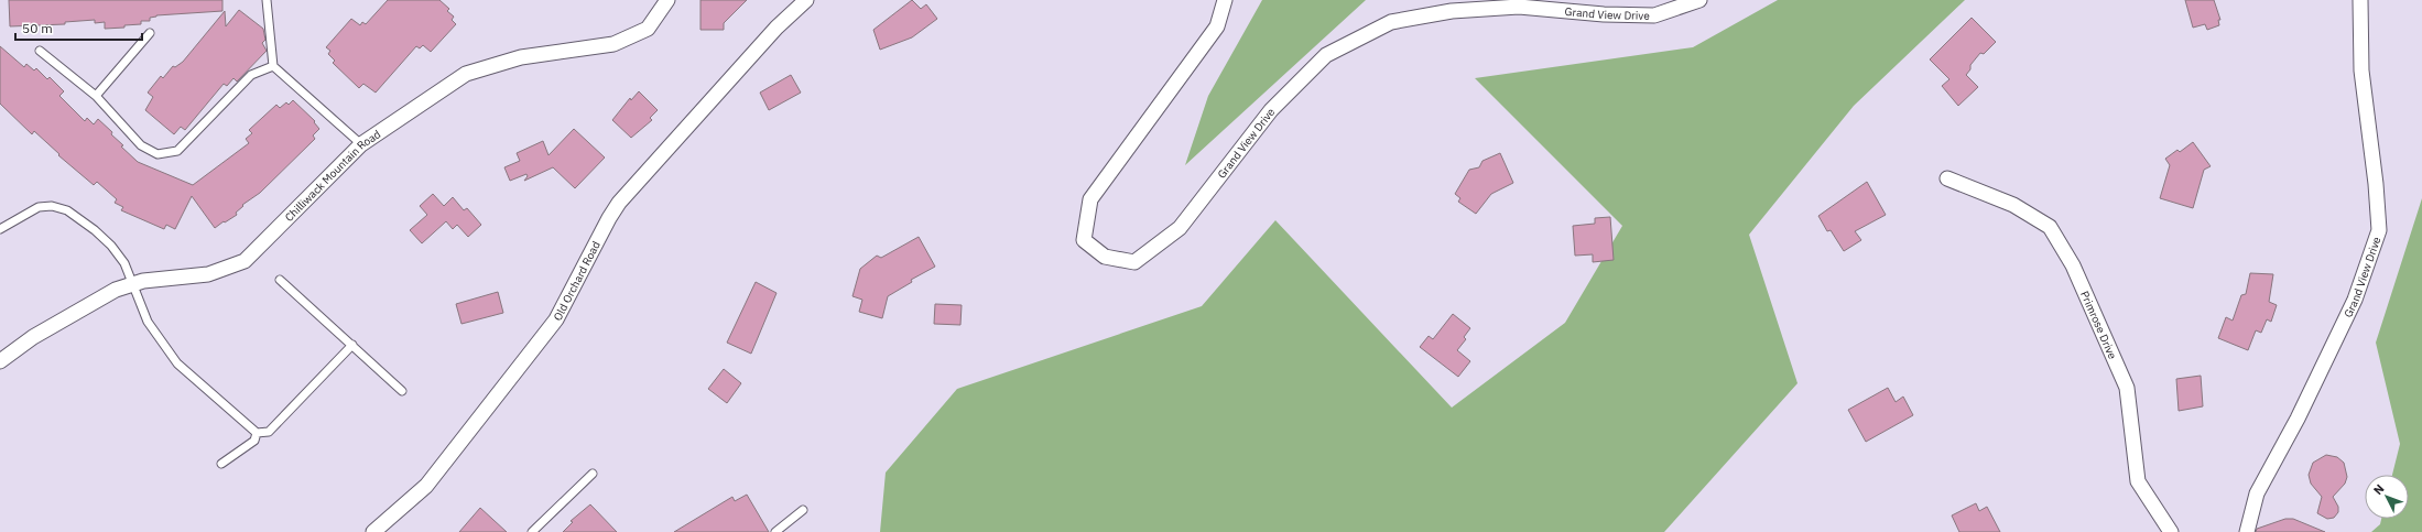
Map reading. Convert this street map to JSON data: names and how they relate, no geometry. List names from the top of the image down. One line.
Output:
{"streets":{"street":["Grand View Drive","Chilliwack Mountain Road","Old Orchard Road","Primrose Drive"]},"scale_bar":"50 m","north":"top left"}
